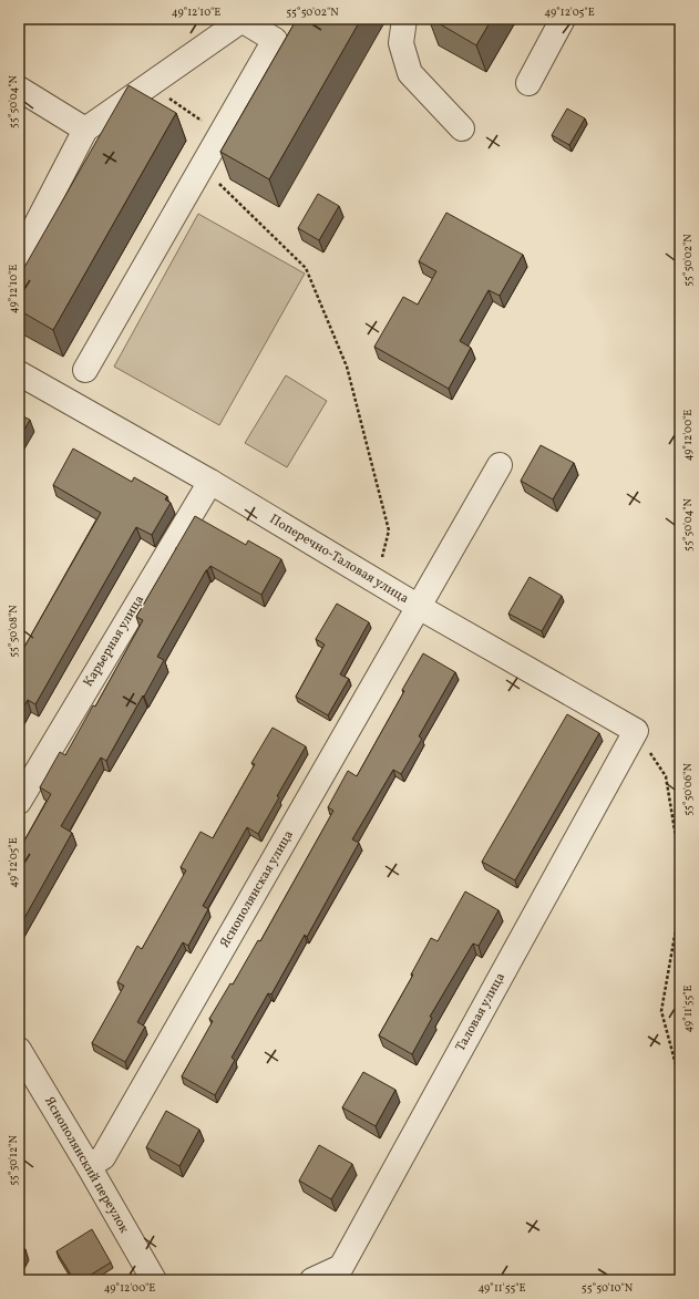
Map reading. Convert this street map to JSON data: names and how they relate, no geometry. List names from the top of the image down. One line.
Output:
{"streets":{"street":["Поперечно-Таловая улица","Карьерная улица","Яснополянская улица","Таловая улица","Яснополянский переулок"]},"crossings":[["Поперечно-Таловая улица","Карьерная улица"],["Поперечно-Таловая улица","Яснополянская улица"],["Поперечно-Таловая улица","Таловая улица"],["Яснополянская улица","Яснополянский переулок"]],"coordinates":["49°12'10\"E","55°50'02\"N","49°12'05\"E","55°50'04\"N","49°12'00\"E","55°50'08\"N","55°50'06\"N","49°11'55\"E","55°50'12\"N","55°50'10\"N"]}
